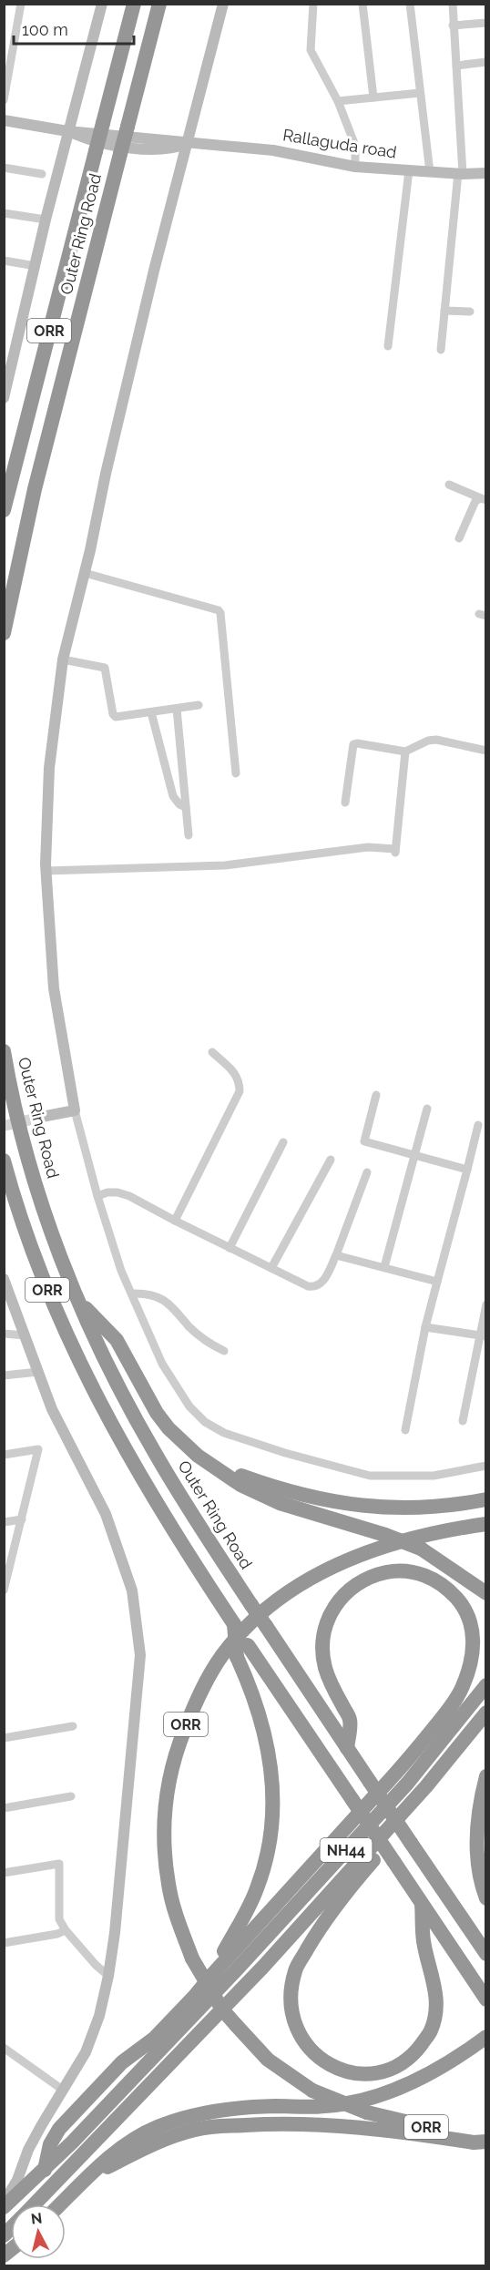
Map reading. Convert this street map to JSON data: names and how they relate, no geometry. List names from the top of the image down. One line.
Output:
{"streets":{"highway":["Outer Ring Road","ORR","NH44"],"street":["Rallaguda road"]},"crossings":[["Outer Ring Road","ORR"],["ORR","NH44"]],"scale_bar":"100 m","north":"top"}
